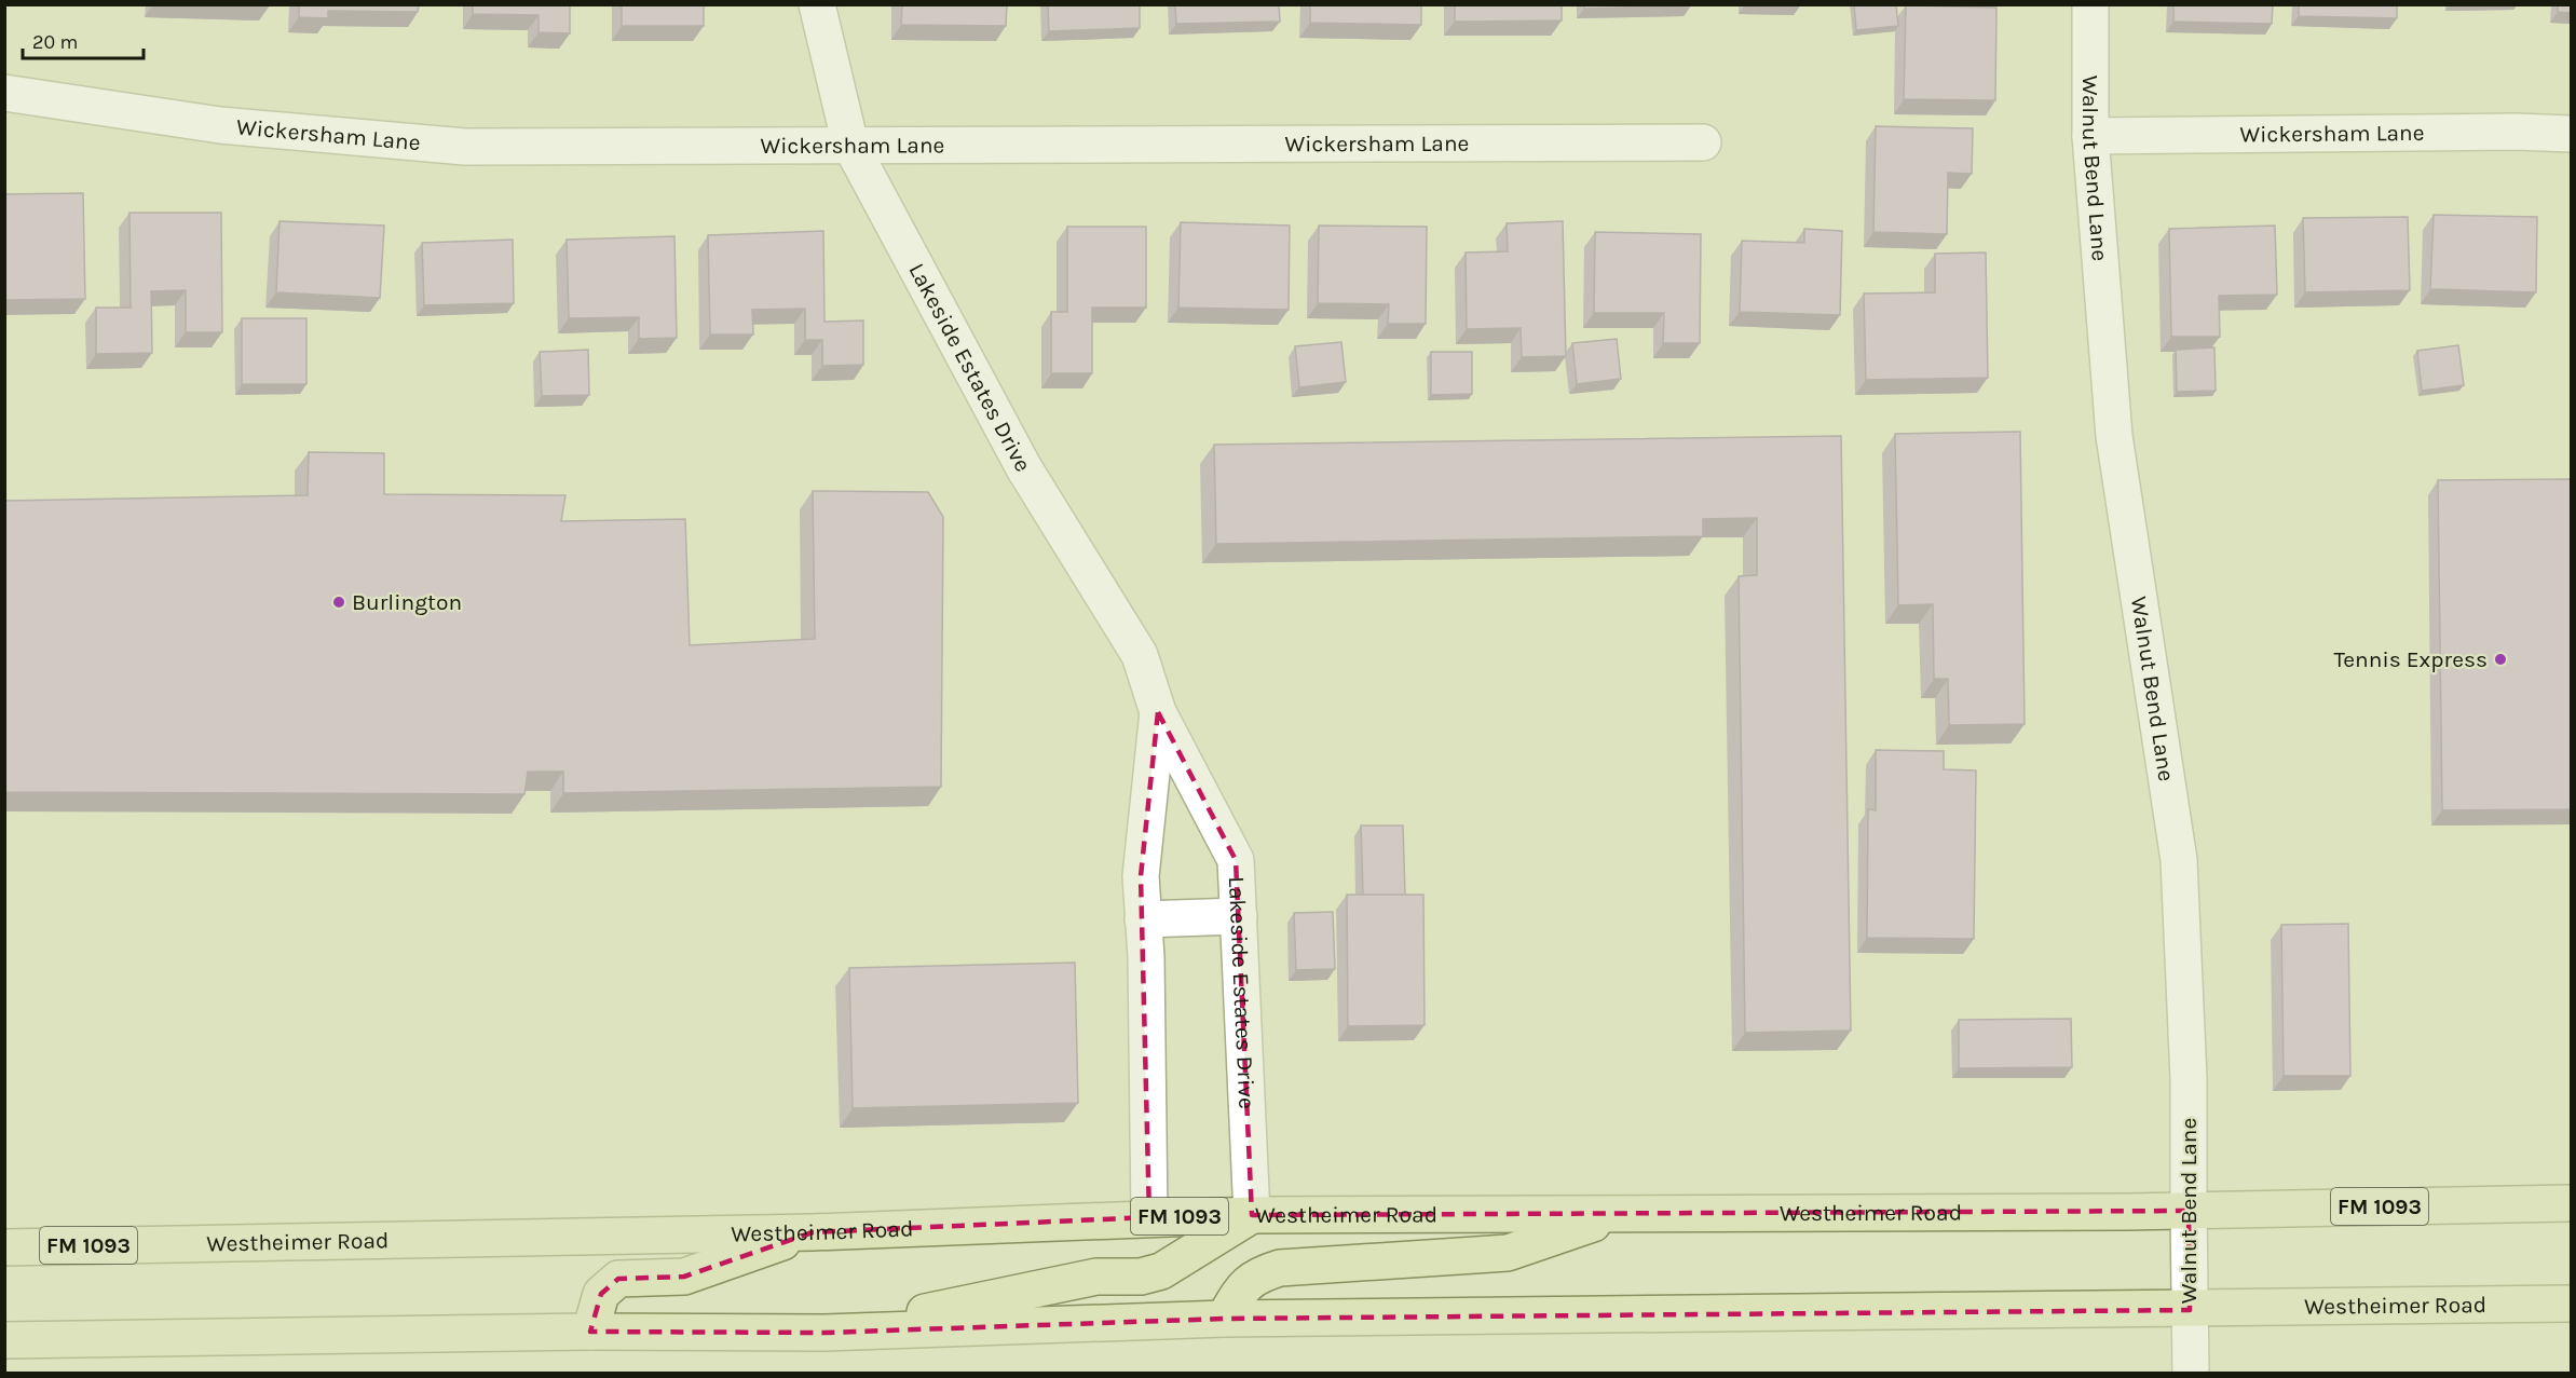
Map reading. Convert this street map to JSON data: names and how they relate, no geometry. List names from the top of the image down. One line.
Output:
{"streets":{"main road":["FM 1093","Westheimer Road"],"street":["Wickersham Lane","Walnut Bend Lane","Lakeside Estates Drive"]},"crossings":[["Wickersham Lane","Walnut Bend Lane"],["Wickersham Lane","Lakeside Estates Drive"],["Walnut Bend Lane","Westheimer Road"],["Lakeside Estates Drive","Westheimer Road"]],"places":["Burlington","Tennis Express"],"scale_bar":"20 m"}
